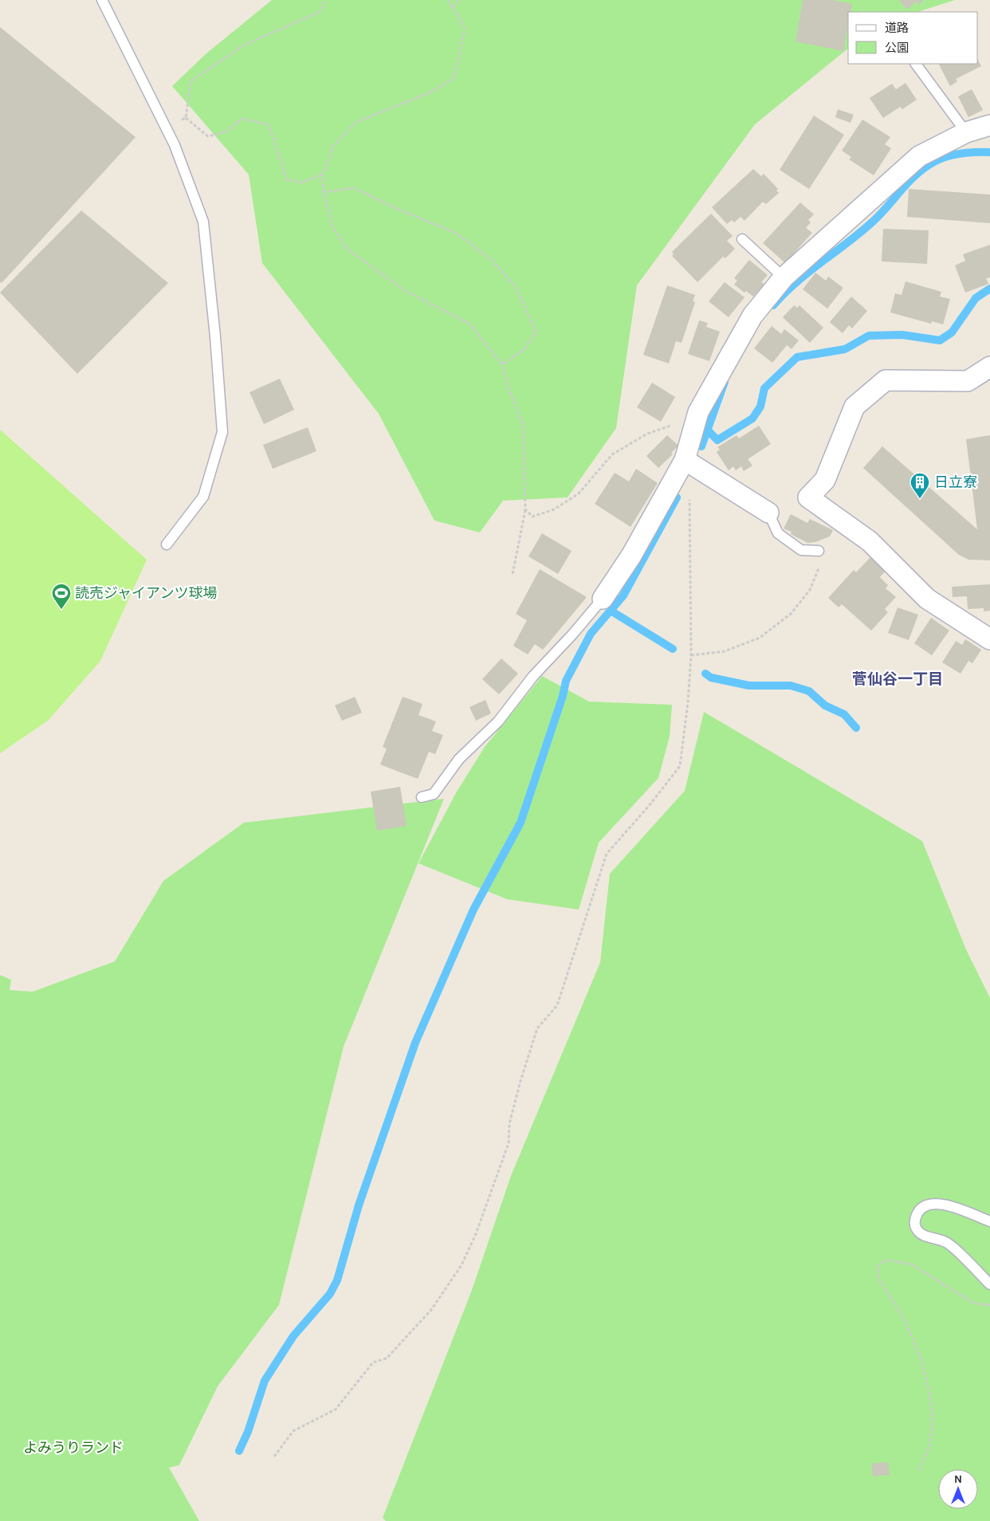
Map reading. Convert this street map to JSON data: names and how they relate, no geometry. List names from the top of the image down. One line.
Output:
{"districts":["菅仙谷一丁目"],"parks":["よみうりランド"],"places":{"building":["日立寮"],"sports":["読売ジャイアンツ球場"]},"legend":["道路","公園"],"north":"top"}
